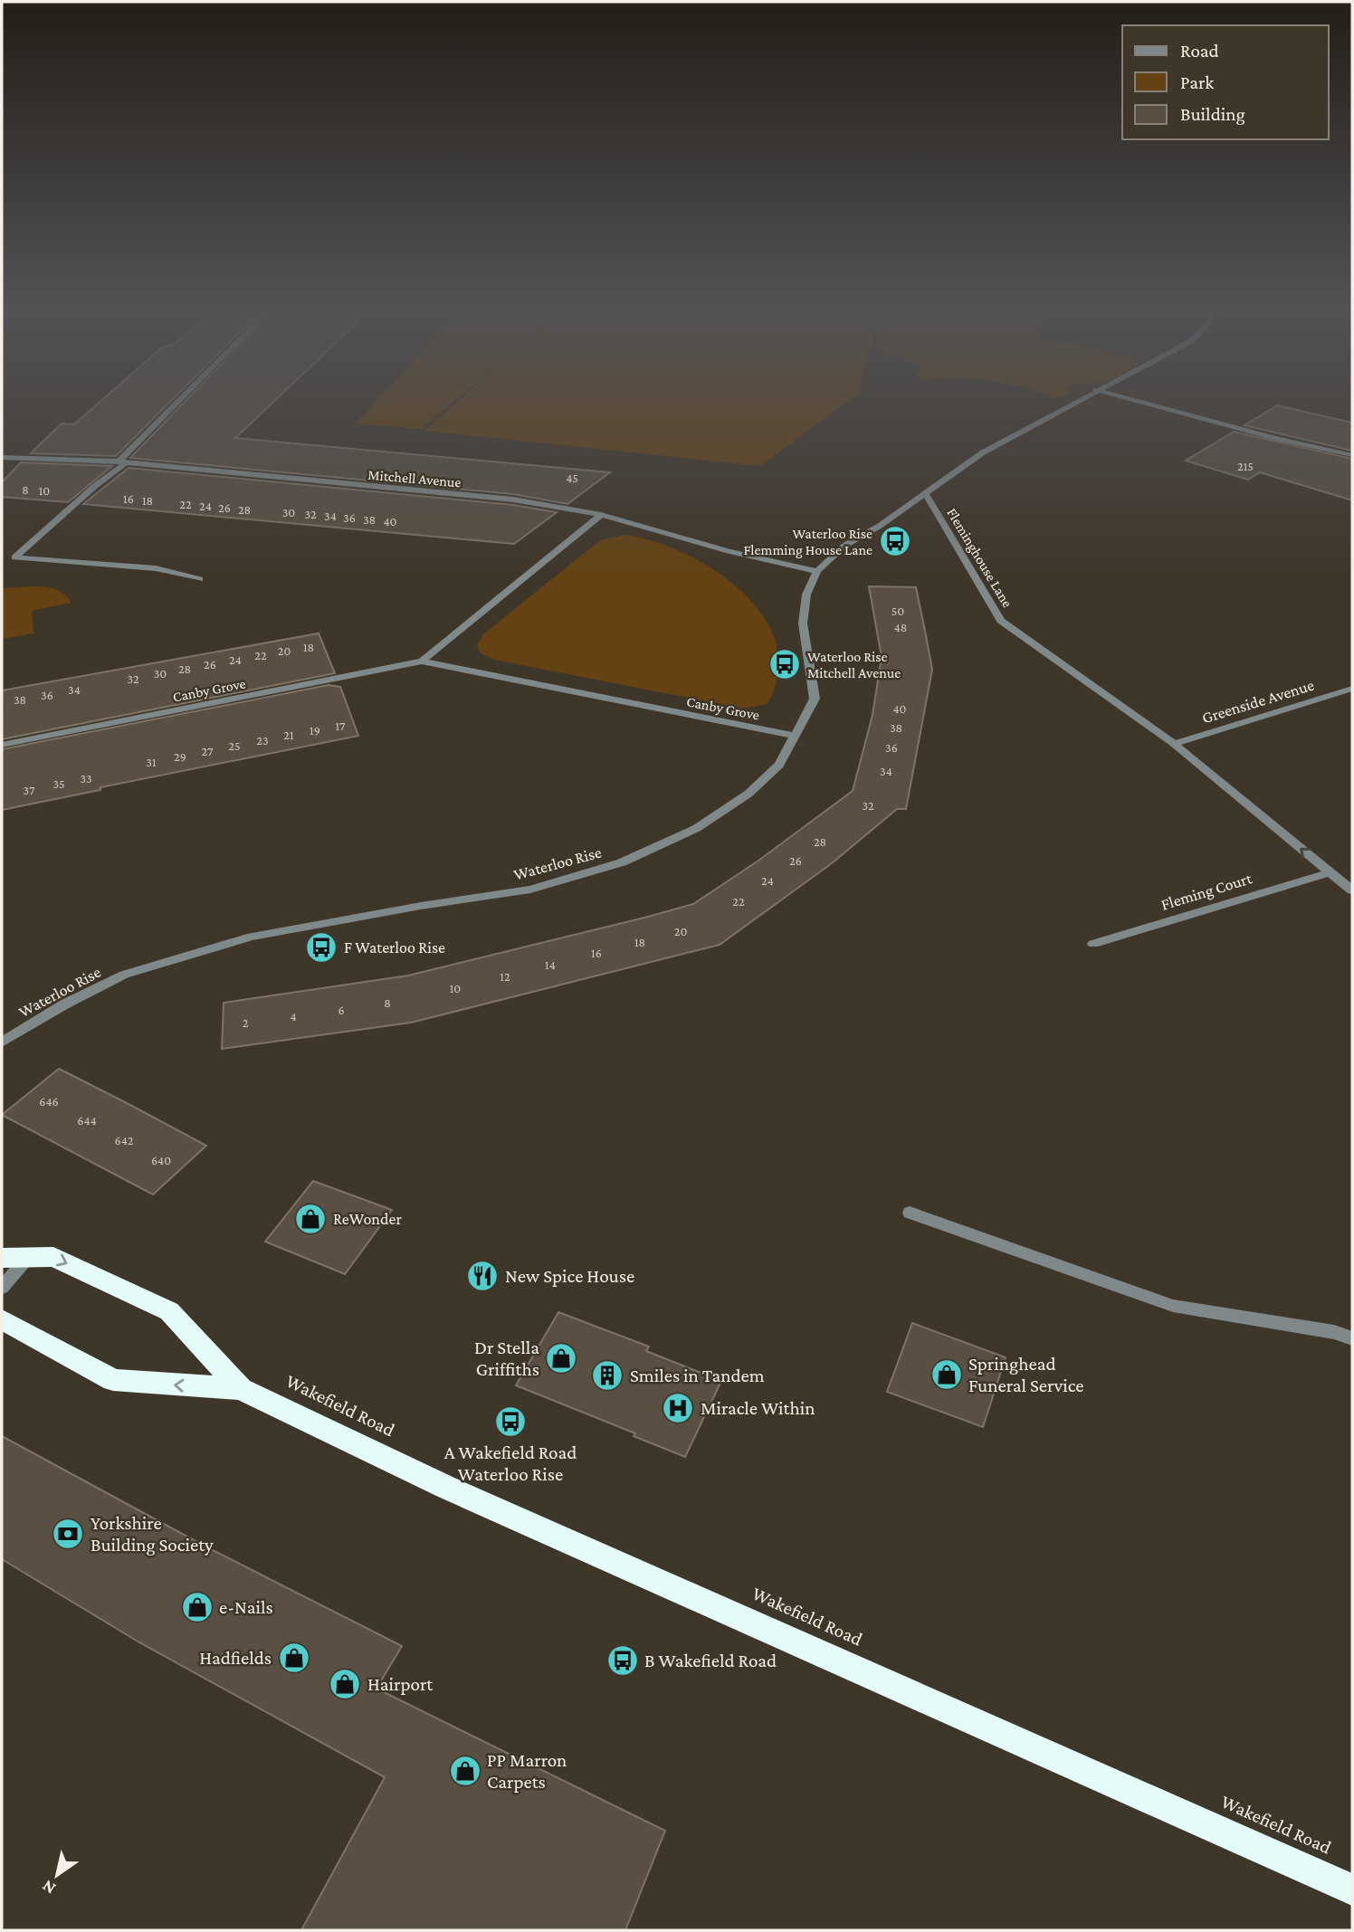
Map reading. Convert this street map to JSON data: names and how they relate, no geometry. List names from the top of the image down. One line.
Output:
{"streets":{"highway":["Wakefield Road"],"street":["Mitchell Avenue","Fleminghouse Lane","Canby Grove","Greenside Avenue","Waterloo Rise","Fleming Court"]},"crossings":[["Mitchell Avenue","Canby Grove"],["Mitchell Avenue","Waterloo Rise"],["Fleminghouse Lane","Greenside Avenue"],["Fleminghouse Lane","Waterloo Rise"],["Fleminghouse Lane","Fleming Court"],["Canby Grove","Waterloo Rise"]],"places":{"bus stop":["Waterloo Rise Flemming House Lane","Waterloo Rise Mitchell Avenue","F Waterloo Rise","A Wakefield Road Waterloo Rise","B Wakefield Road"],"shop":["ReWonder","Dr Stella Griffiths","Springhead Funeral Service","e-Nails","Hadfields","Hairport","PP Marron Carpets"],"restaurant":["New Spice House"],"building":["Smiles in Tandem"],"hospital":["Miracle Within"],"bank":["Yorkshire Building Society"]},"house_numbers":["215","45","8","10","16","18","22","24","26","28","30","32","34","36","38","40","50","48","18","20","22","24","26","28","30","32","34","36","38","40","17","38","19","21","23","25","36","27","29","31","34","33","35","37","32","28","26","24","22","20","18","16","14","12","10","8","6","4","2","646","644","642","640"],"legend":["Road","Park","Building"],"north":"bottom left"}
